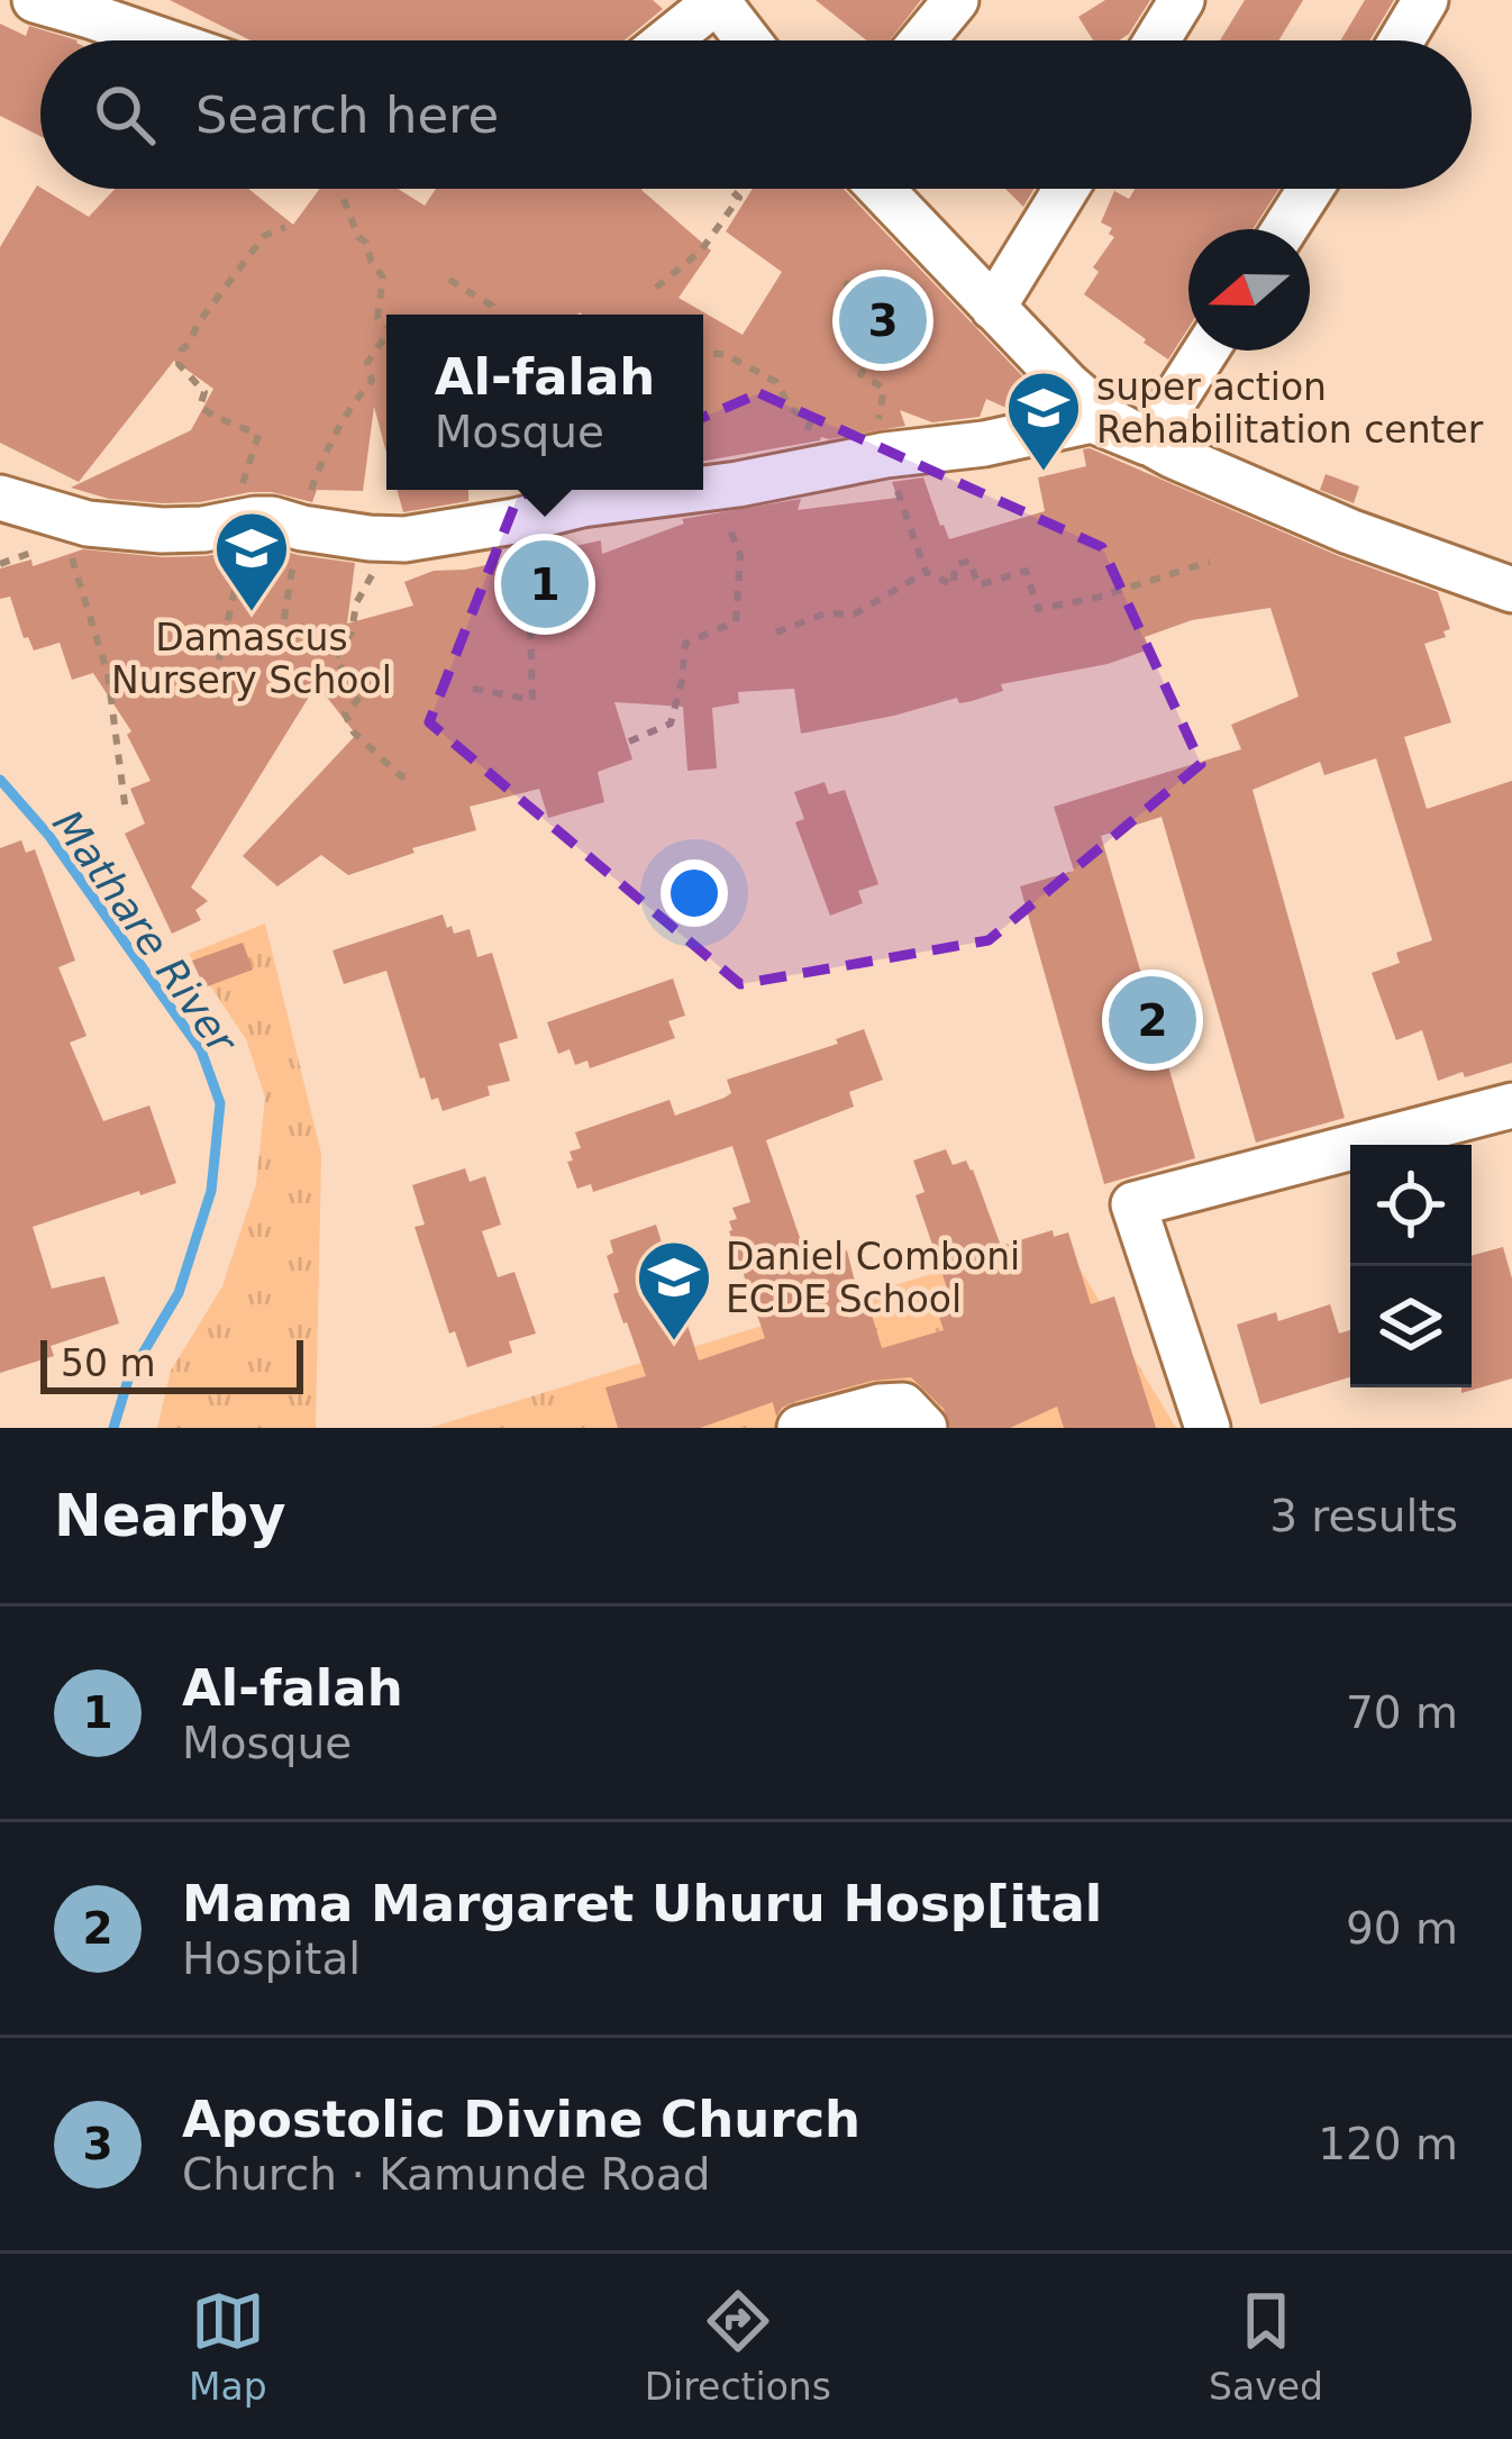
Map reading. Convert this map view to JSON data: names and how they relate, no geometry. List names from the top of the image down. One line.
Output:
{"water":["Mathare River"],"places":{"school or university":["super action Rehabilitation center","Damascus Nursery School","Daniel Comboni ECDE School"]},"scale_bar":"50 m","north":"left","page":{"search":"Search here","pins":["3","1","2"],"popup":["Al-falah","Mosque"],"scale":"50 m","heading":["Nearby","3 results"],"list":[{"mark":"1","name":"Al-falah","note":"Mosque","value":"70 m"},{"mark":"2","name":"Mama Margaret Uhuru Hosp[ital","note":"Hospital","value":"90 m"},{"mark":"3","name":"Apostolic Divine Church","note":"Church · Kamunde Road","value":"120 m"}],"nav":["Map","Directions","Saved"]}}
